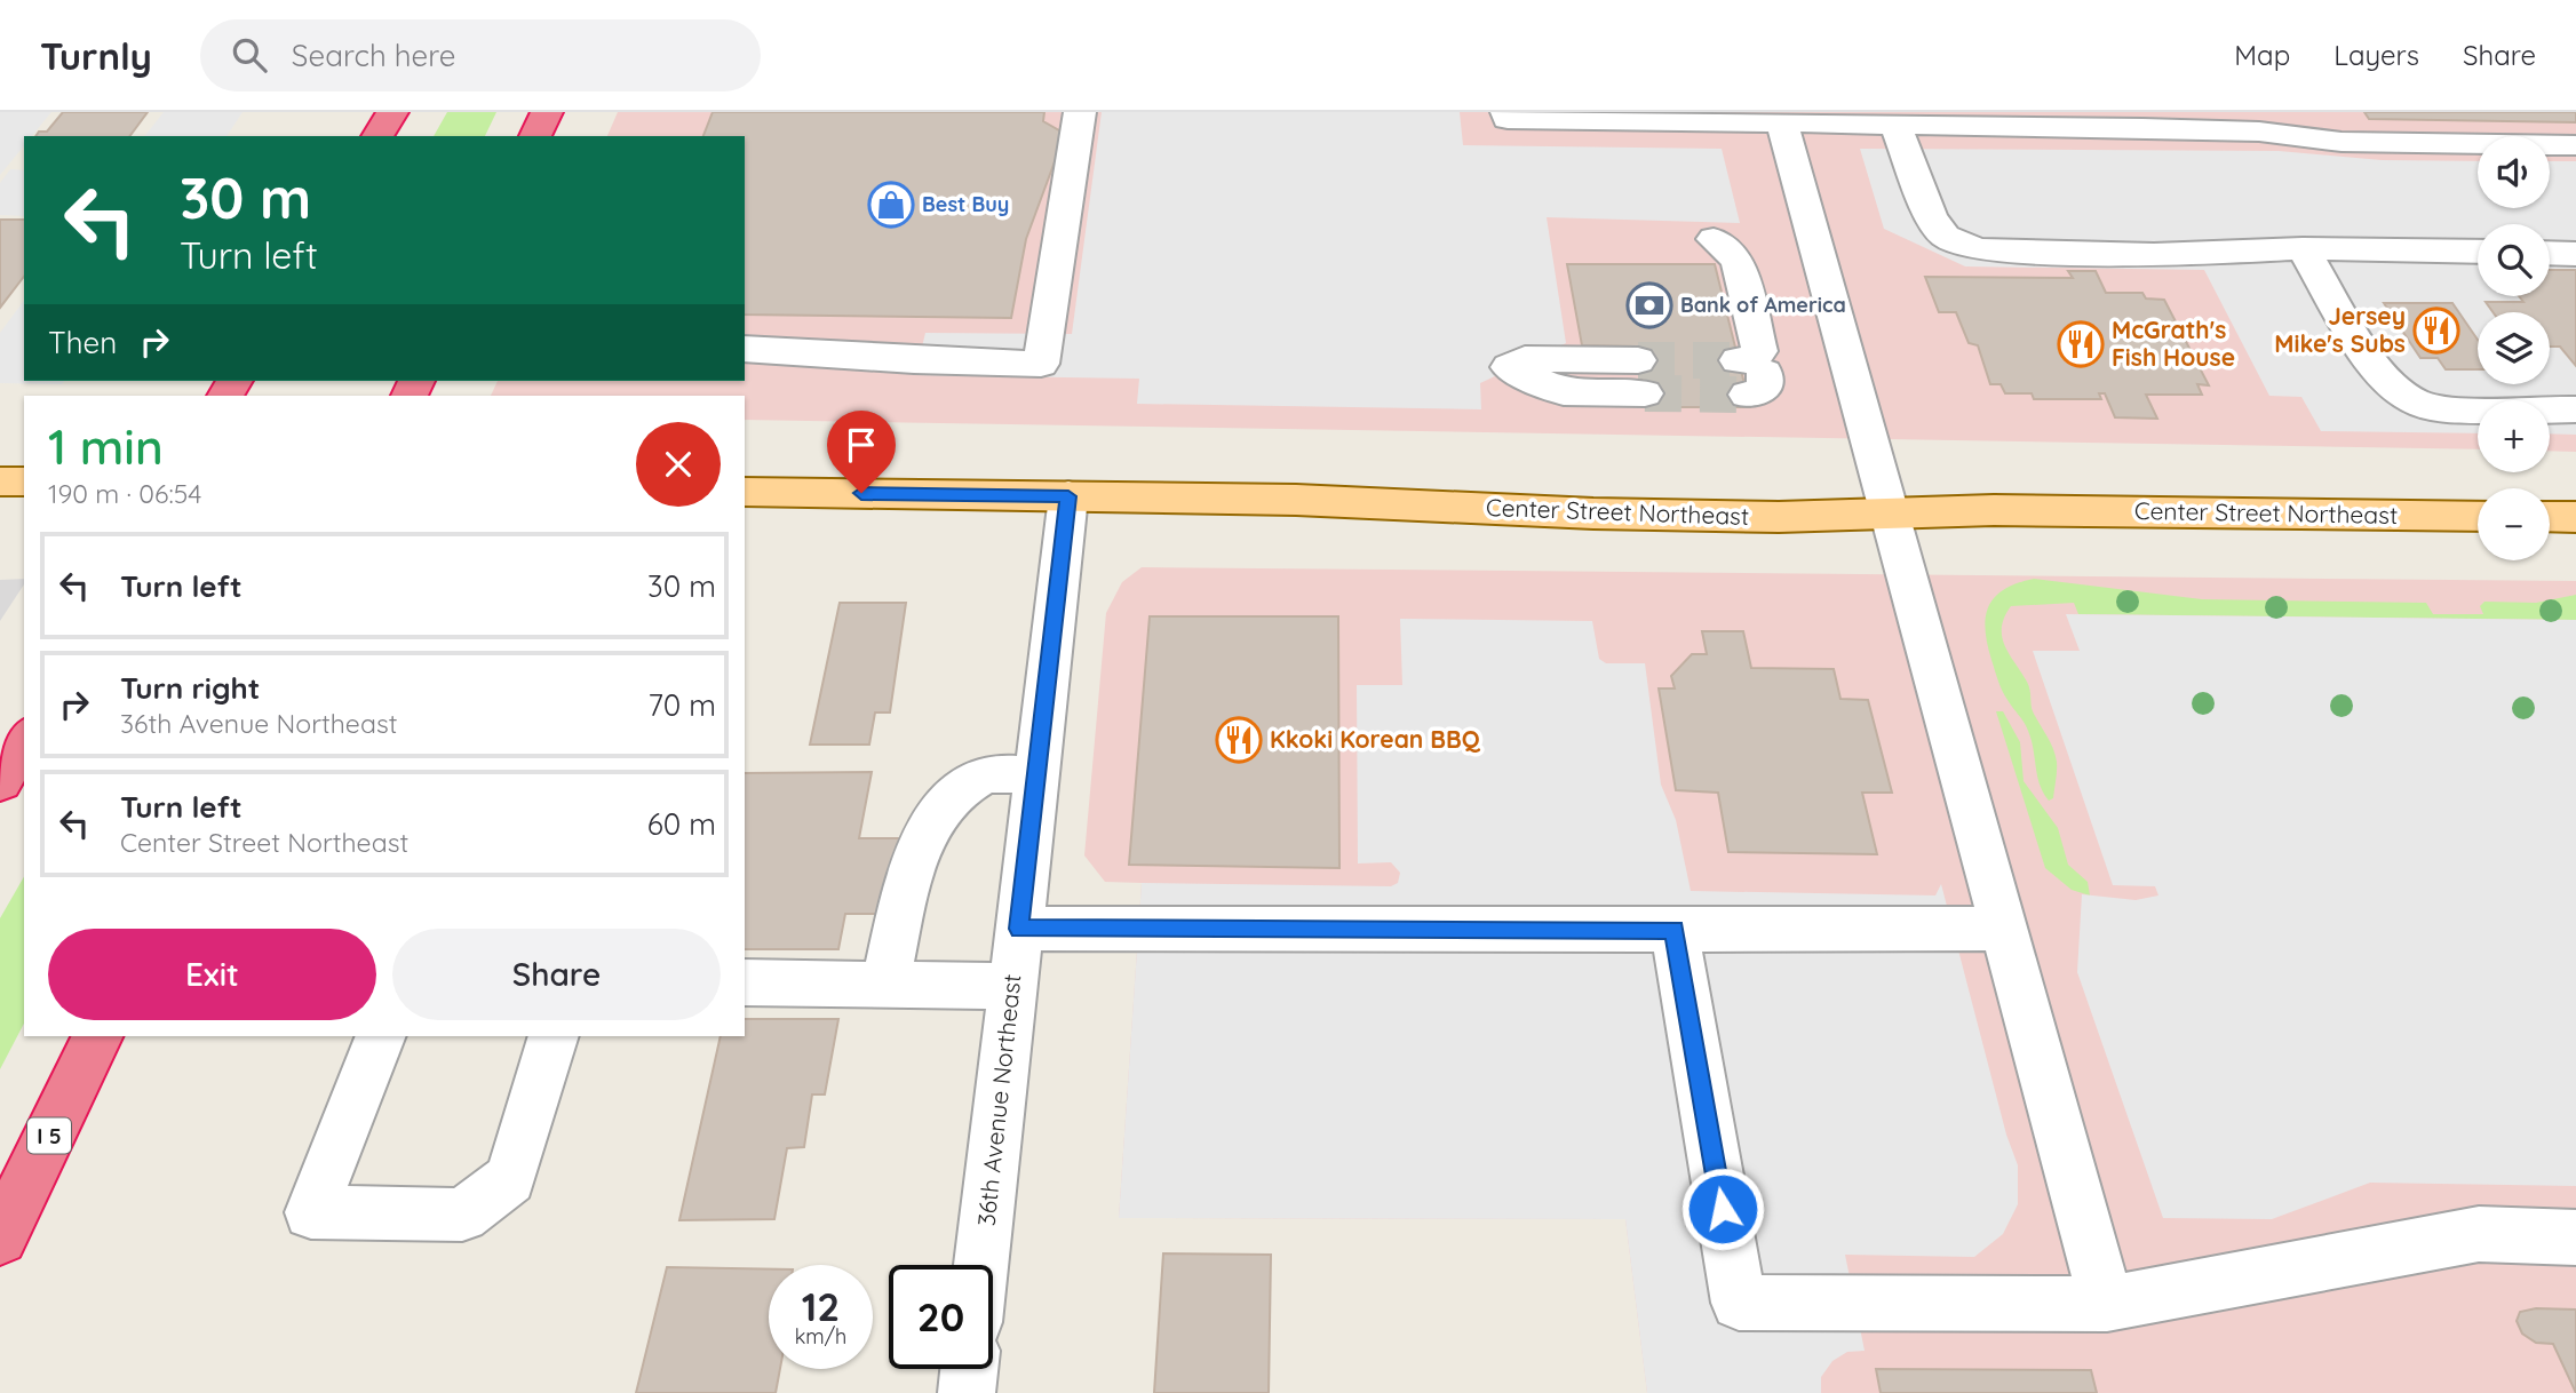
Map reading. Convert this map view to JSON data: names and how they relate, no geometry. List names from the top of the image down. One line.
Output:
{"streets":{"highway":["I 5"],"main road":["Center Street Northeast"],"street":["36th Avenue Northeast"]},"crossings":[["Center Street Northeast","36th Avenue Northeast"]],"places":{"shop":["Best Buy"],"bank":["Bank of America"],"restaurant":["Jersey Mike's Subs","McGrath's Fish House","Kkoki Korean BBQ"]},"page":{"header":"Turnly","search":"Search here","nav":["Map","Layers","Share"],"map_buttons":["+","−"],"turn":["30 m","Turn left"],"then":"Then","heading":["1 min","190 m · 06:54"],"list":[{"name":"Turn left","value":"30 m"},{"name":"Turn right","note":"36th Avenue Northeast","value":"70 m"},{"name":"Turn left","note":"Center Street Northeast","value":"60 m"}],"buttons":["Exit","Share"],"speed":"12 km/h","limit":"20"}}
